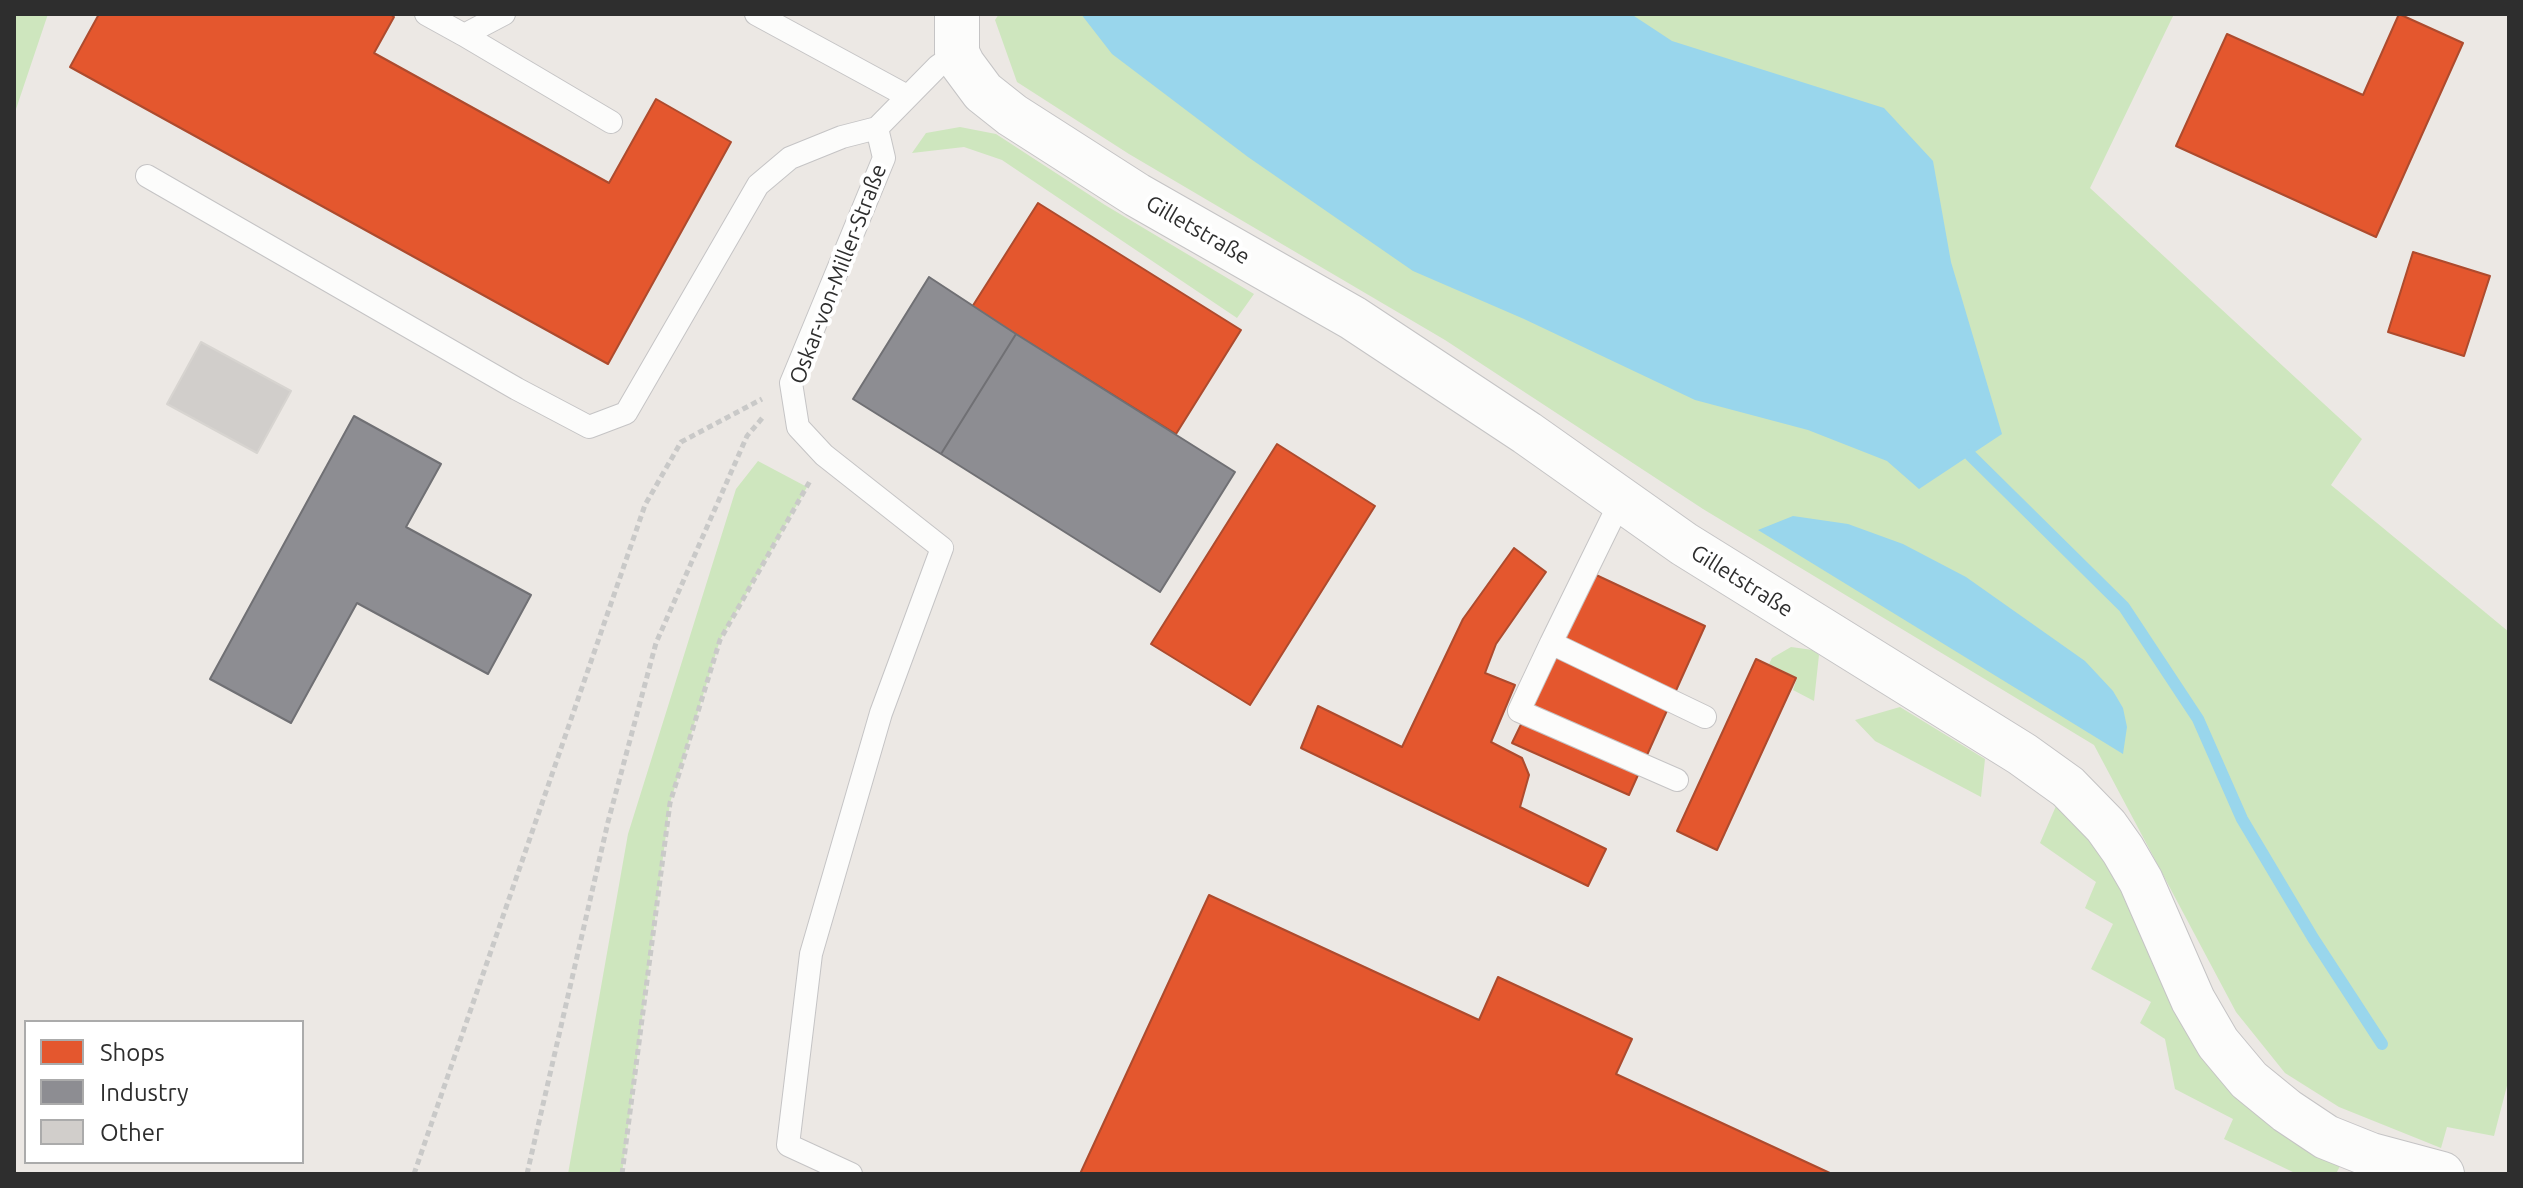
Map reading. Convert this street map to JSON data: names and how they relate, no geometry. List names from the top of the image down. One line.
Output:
{"streets":{"street":["Gilletstraße"],"lane":["Oskar-von-Miller-Straße"]},"legend":["Shops","Industry","Other"]}
